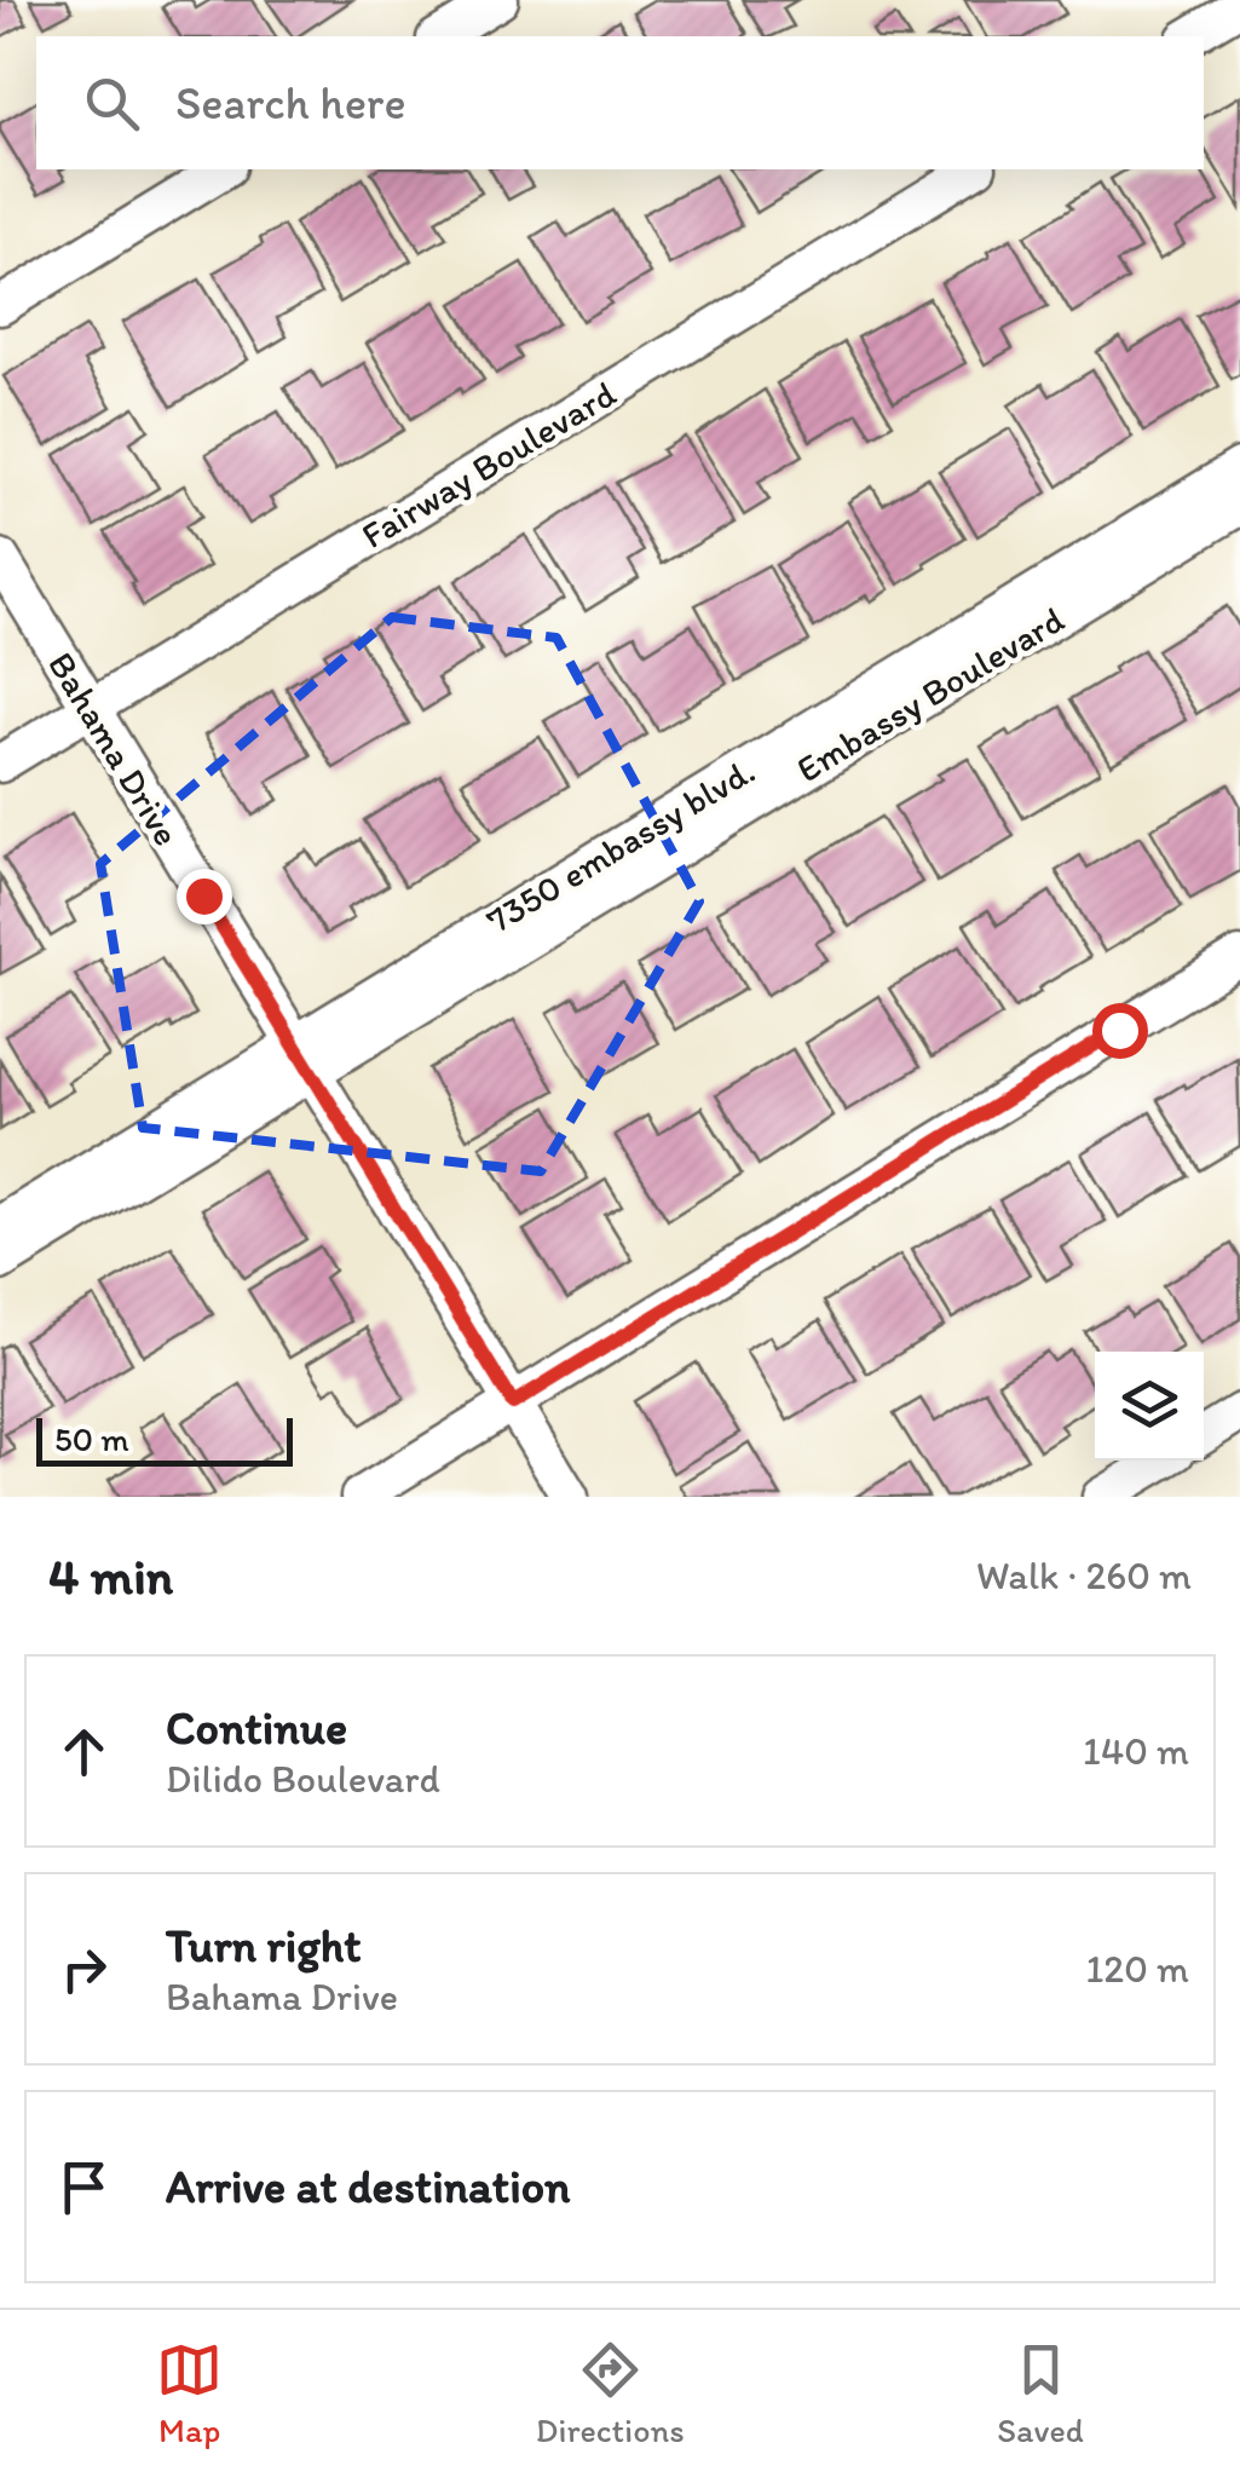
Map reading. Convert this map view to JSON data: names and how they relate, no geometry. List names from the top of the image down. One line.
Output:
{"streets":{"street":["Fairway Boulevard","Embassy Boulevard","Bahama Drive","7350 embassy blvd."]},"crossings":[["Fairway Boulevard","Bahama Drive"],["Embassy Boulevard","Bahama Drive"],["Embassy Boulevard","7350 embassy blvd."],["Bahama Drive","7350 embassy blvd."]],"scale_bar":"50 m","page":{"search":"Search here","scale":"50 m","heading":["4 min","Walk · 260 m"],"list":[["Continue","Dilido Boulevard","140 m"],["Turn right","Bahama Drive","120 m"],"Arrive at destination"],"nav":["Map","Directions","Saved"]}}
